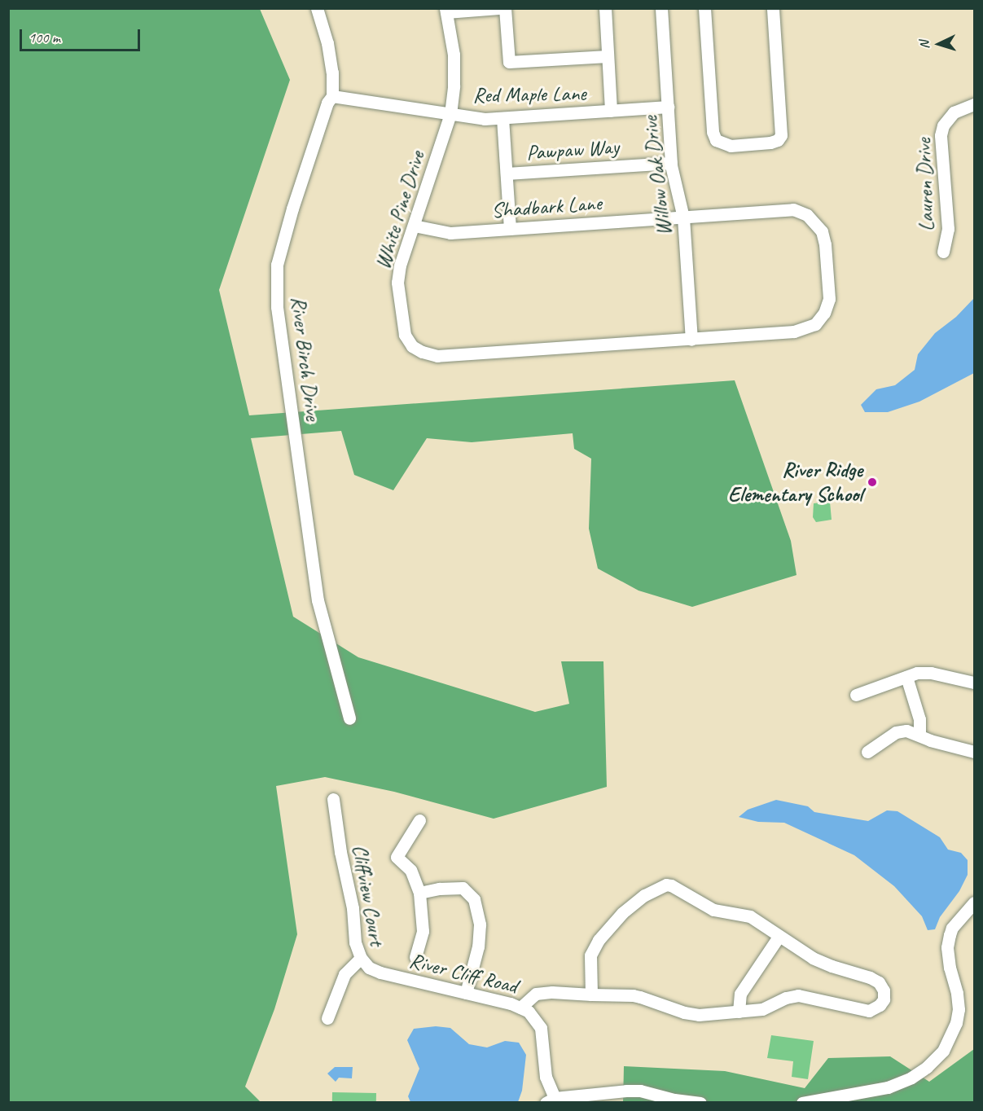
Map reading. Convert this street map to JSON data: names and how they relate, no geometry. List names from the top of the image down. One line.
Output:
{"streets":{"street":["Red Maple Lane","Pawpaw Way","Willow Oak Drive","Lauren Drive","Shadbark Lane","White Pine Drive","River Birch Drive","Cliffview Court","River Cliff Road"]},"crossings":[["Red Maple Lane","Willow Oak Drive"],["Red Maple Lane","White Pine Drive"],["Red Maple Lane","River Birch Drive"],["Pawpaw Way","Willow Oak Drive"],["Willow Oak Drive","Shadbark Lane"],["Willow Oak Drive","White Pine Drive"],["Shadbark Lane","White Pine Drive"],["Cliffview Court","River Cliff Road"]],"places":["River Ridge Elementary School"],"scale_bar":"100 m","north":"left"}
